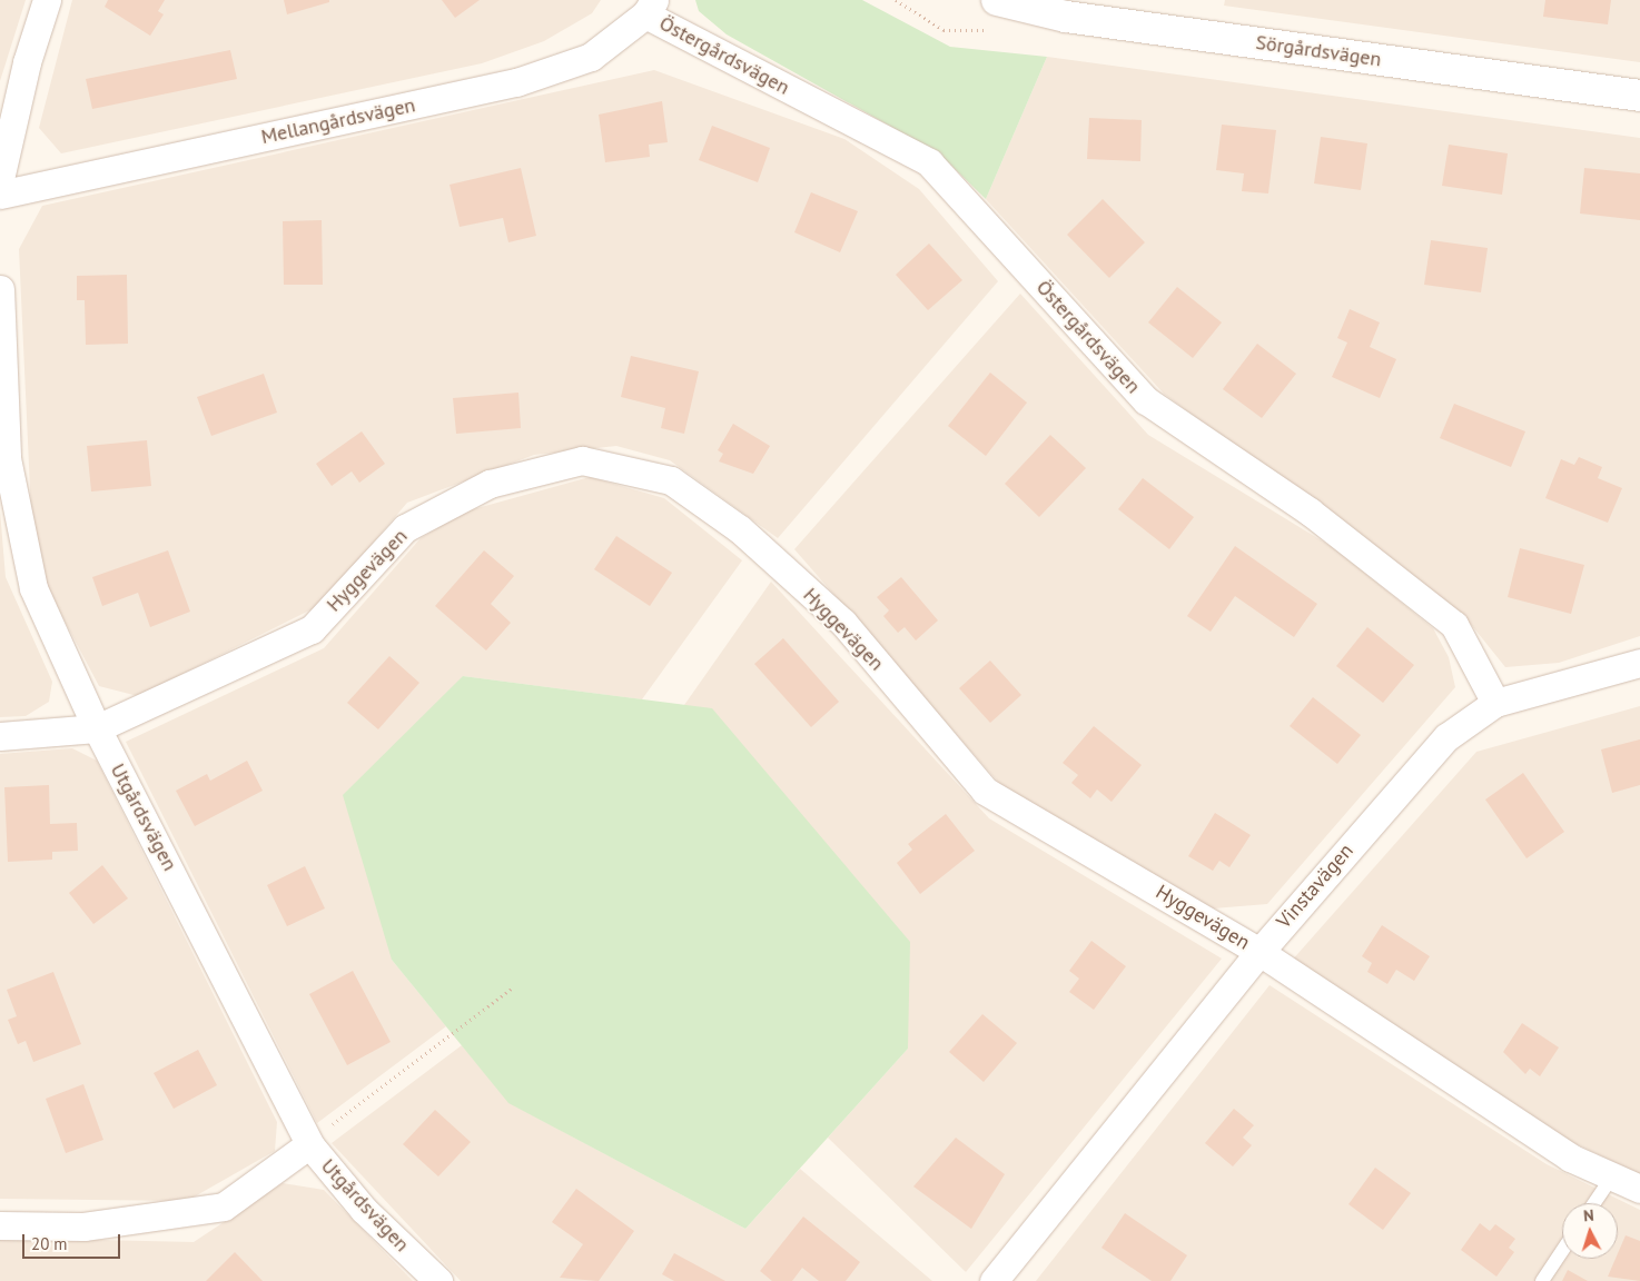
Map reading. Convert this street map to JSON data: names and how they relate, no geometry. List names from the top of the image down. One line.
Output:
{"streets":{"street":["Sörgårdsvägen","Östergårdsvägen","Mellangårdsvägen","Hyggevägen","Utgårdsvägen","Vinstavägen"]},"crossings":[["Östergårdsvägen","Mellangårdsvägen"],["Östergårdsvägen","Vinstavägen"],["Hyggevägen","Utgårdsvägen"],["Hyggevägen","Vinstavägen"]],"scale_bar":"20 m","north":"top"}
